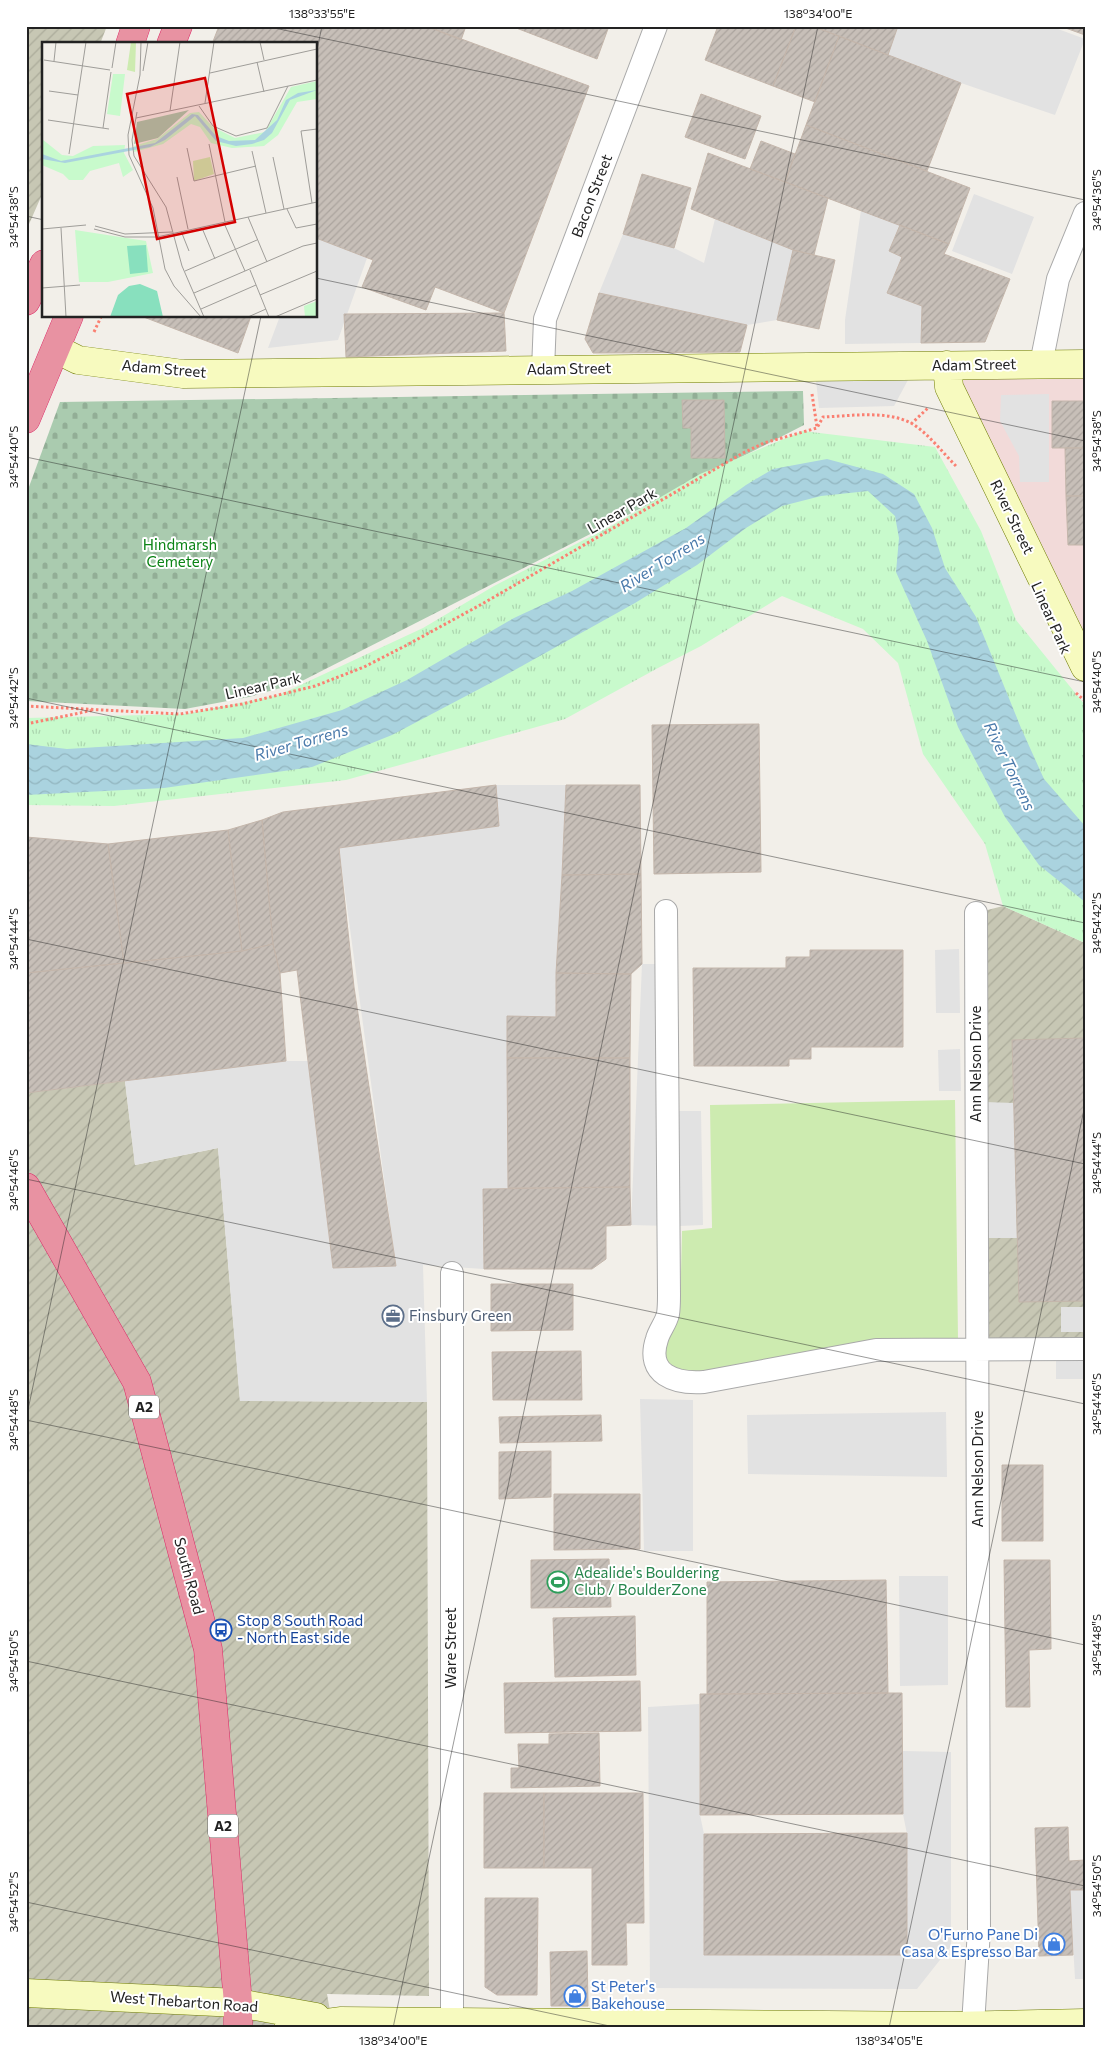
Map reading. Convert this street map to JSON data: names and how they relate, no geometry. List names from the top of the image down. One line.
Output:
{"streets":{"highway":["A2","South Road"],"street":["Bacon Street","Adam Street","River Street","Ann Nelson Drive","Ware Street","West Thebarton Road"],"path":["Linear Park"]},"crossings":[["Bacon Street","Adam Street"],["Adam Street","River Street"],["Ann Nelson Drive","West Thebarton Road"],["South Road","West Thebarton Road"],["Ware Street","West Thebarton Road"]],"water":["River Torrens"],"parks":["Hindmarsh Cemetery"],"places":{"office":["Finsbury Green"],"sports":["Adealide's Bouldering Club / BoulderZone"],"bus stop":["Stop 8 South Road - North East side"],"shop":["O'Furno Pane Di Casa & Espresso Bar","St Peter's Bakehouse"]},"coordinates":["138°33'55\"E","138°34'00\"E","34°54'36\"S","34°54'38\"S","34°54'40\"S","34°54'42\"S","34°54'44\"S","34°54'46\"S","34°54'48\"S","34°54'50\"S","34°54'52\"S","138°34'05\"E"]}
